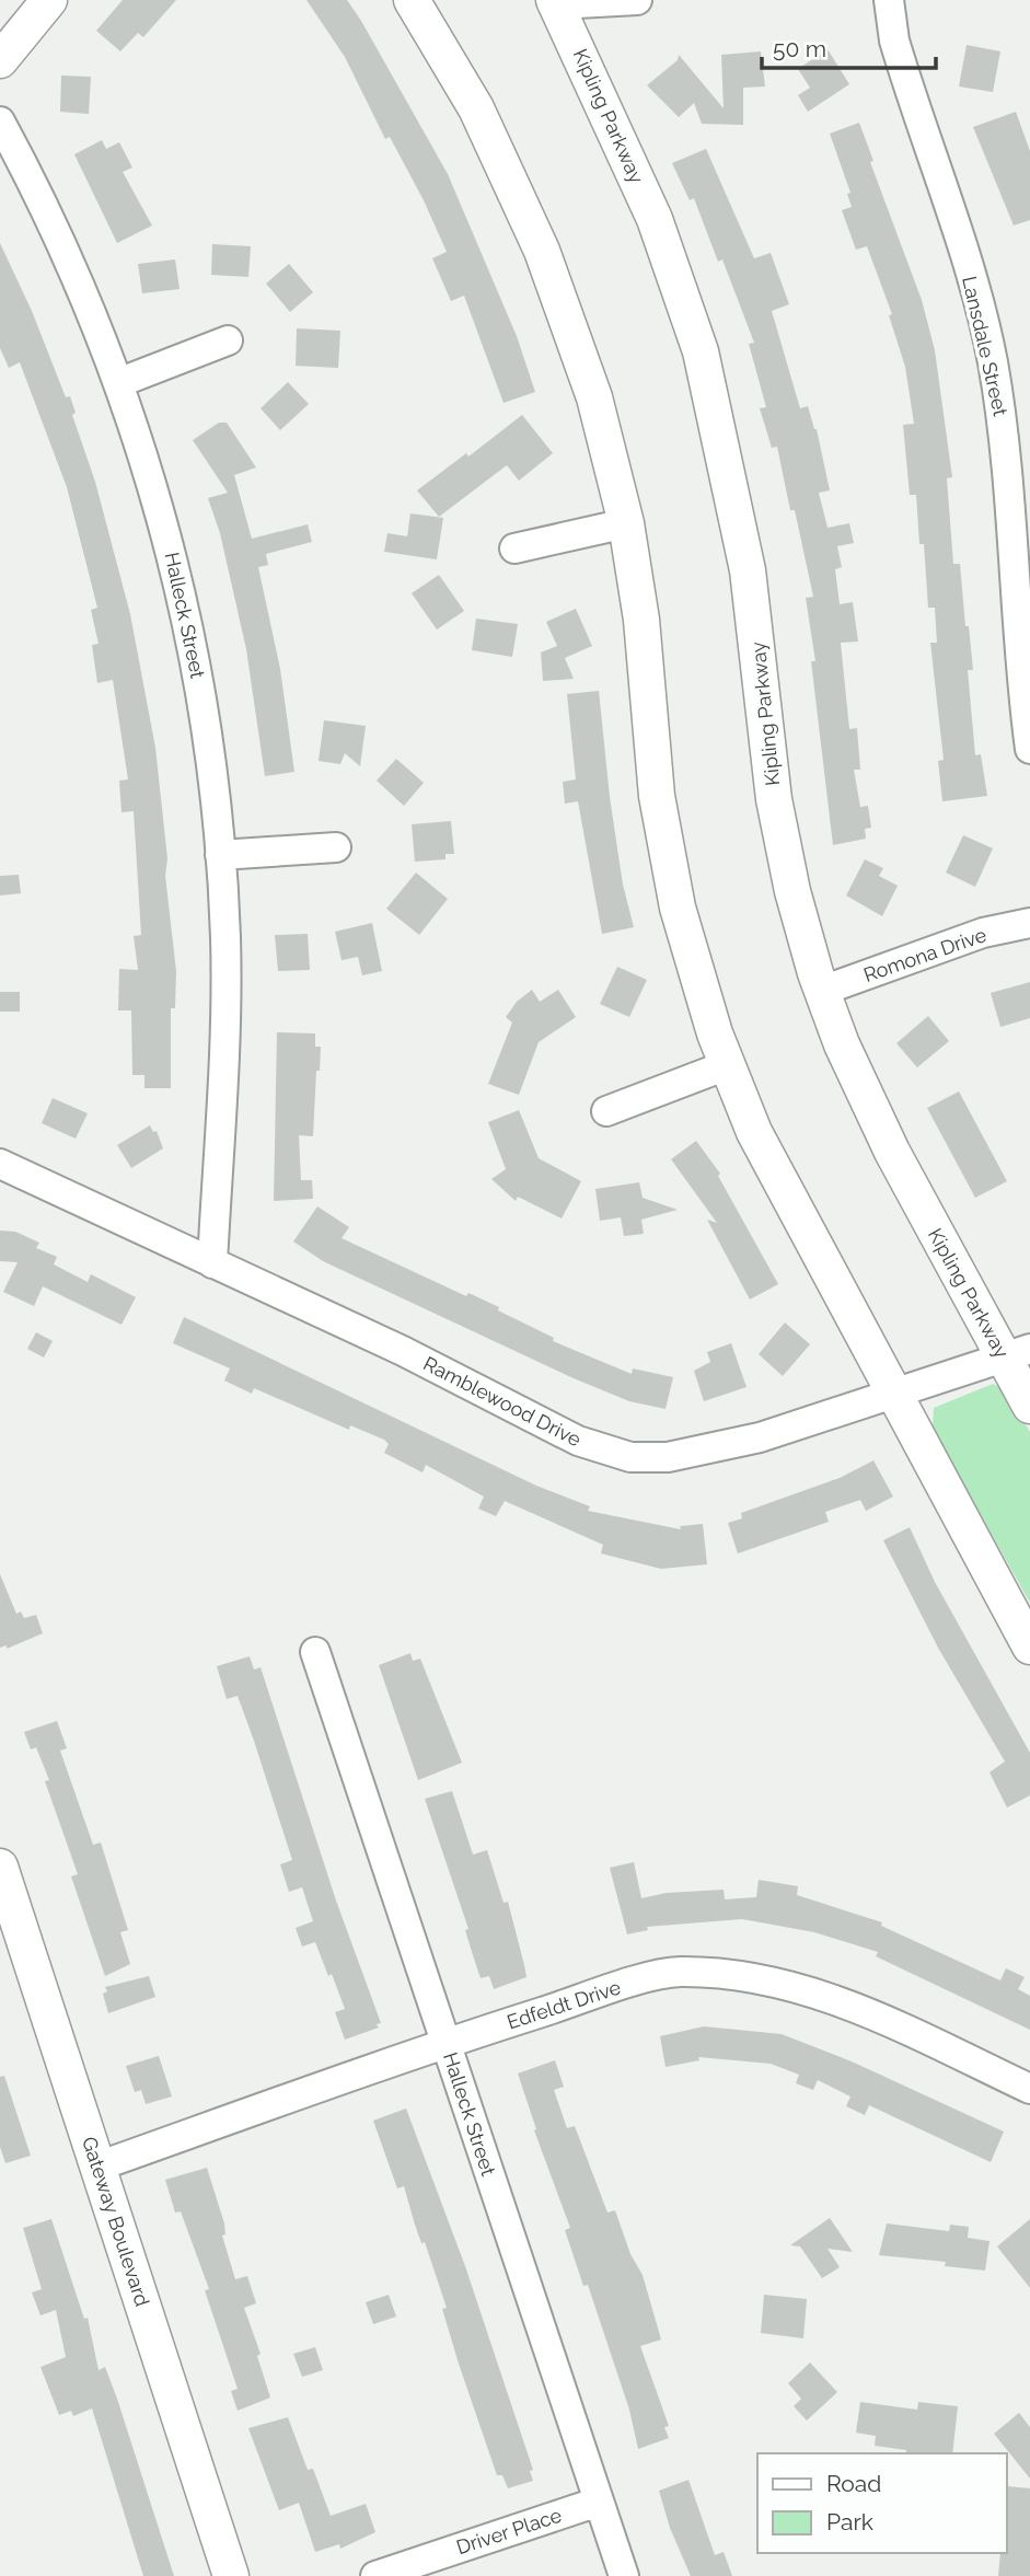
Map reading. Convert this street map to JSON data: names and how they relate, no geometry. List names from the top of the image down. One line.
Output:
{"streets":{"street":["Kipling Parkway","Lansdale Street","Halleck Street","Romona Drive","Ramblewood Drive","Edfeldt Drive","Gateway Boulevard","Driver Place"]},"crossings":[["Kipling Parkway","Romona Drive"],["Kipling Parkway","Ramblewood Drive"],["Halleck Street","Ramblewood Drive"],["Halleck Street","Edfeldt Drive"],["Halleck Street","Driver Place"],["Edfeldt Drive","Gateway Boulevard"]],"legend":["Road","Park"],"scale_bar":"50 m"}
